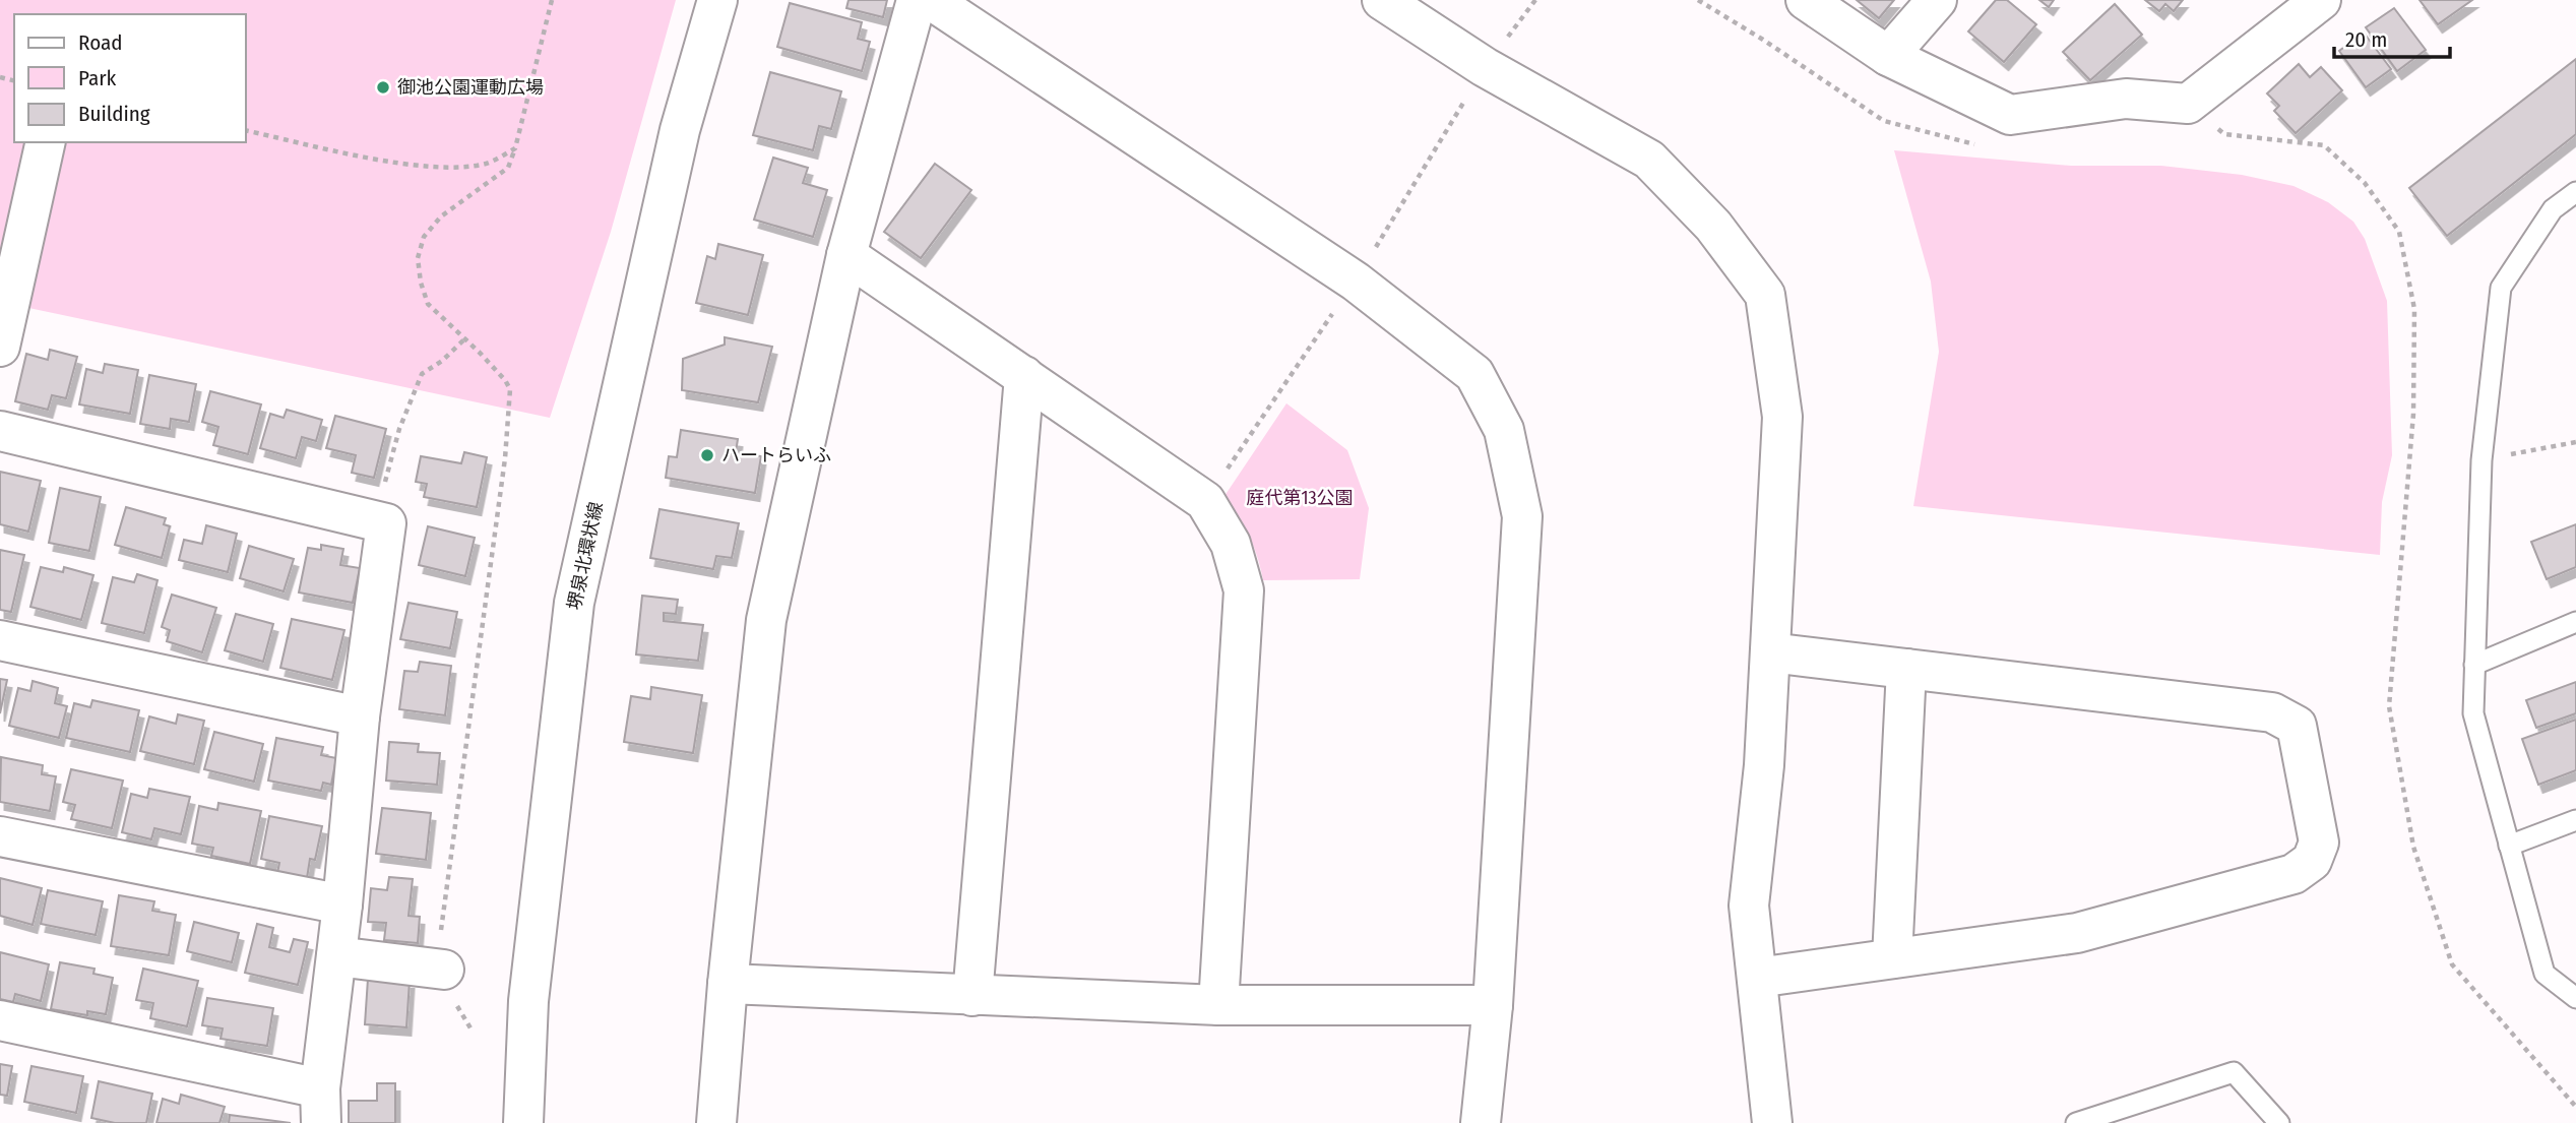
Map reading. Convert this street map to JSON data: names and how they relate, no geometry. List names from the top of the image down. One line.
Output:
{"streets":{"street":["堺泉北環状線"]},"parks":["庭代第13公園"],"places":["御池公園運動広場","ハートらいふ"],"legend":["Road","Park","Building"],"scale_bar":"20 m"}
